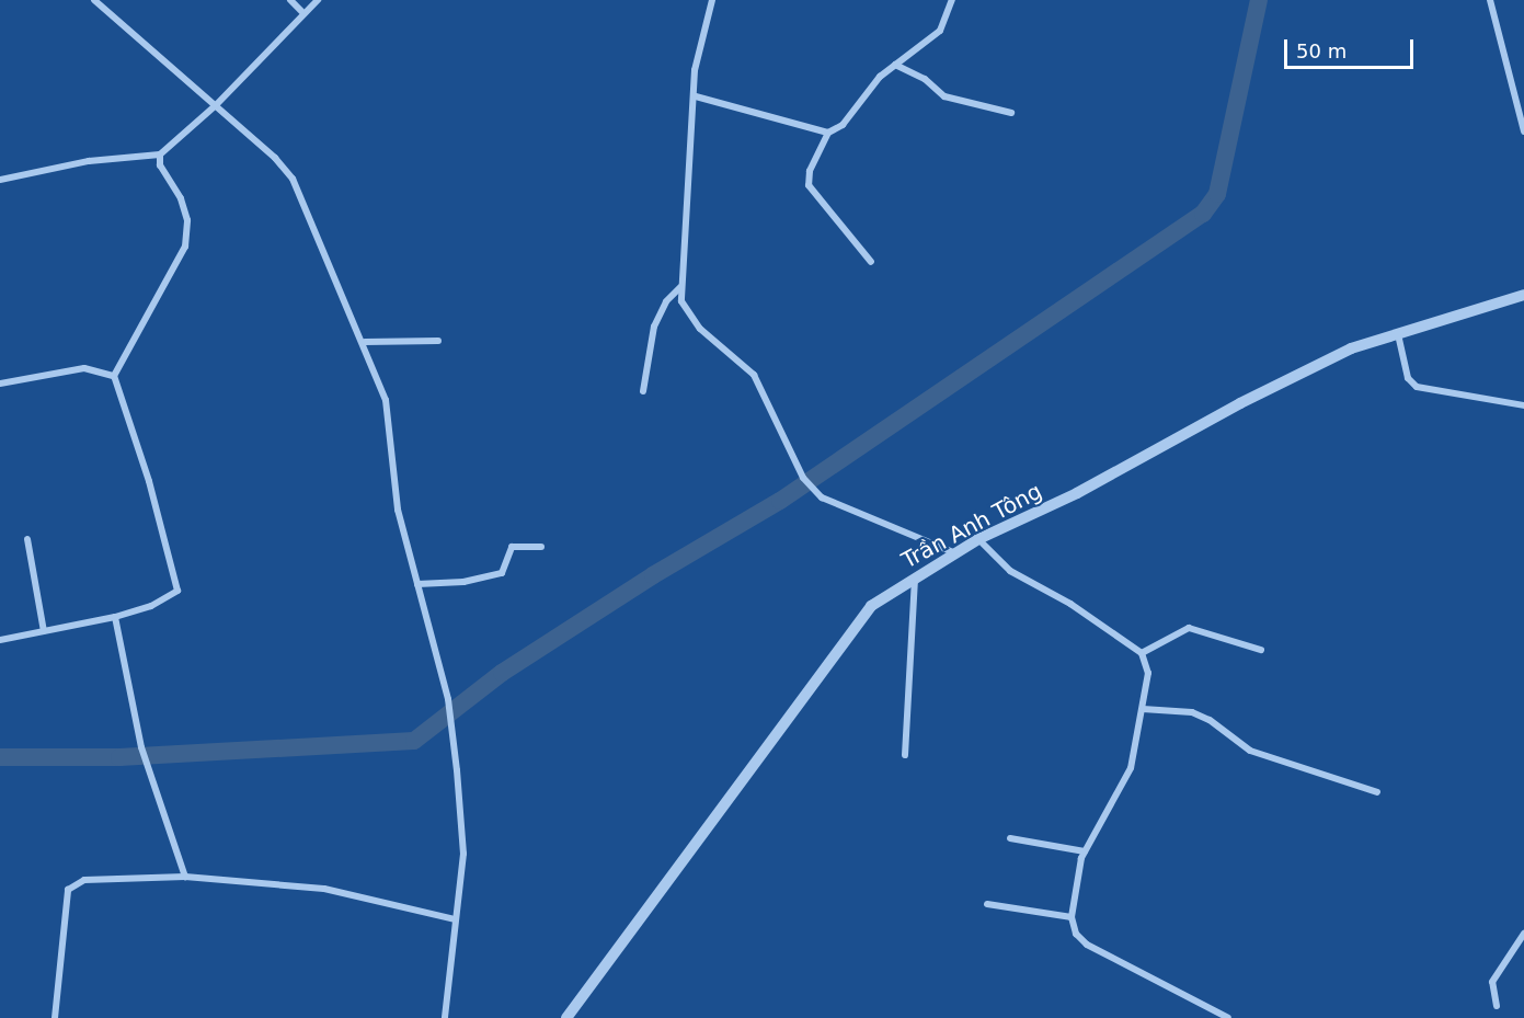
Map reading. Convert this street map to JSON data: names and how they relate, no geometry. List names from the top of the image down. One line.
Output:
{"streets":{"street":["Trần Anh Tông"]},"scale_bar":"50 m"}
